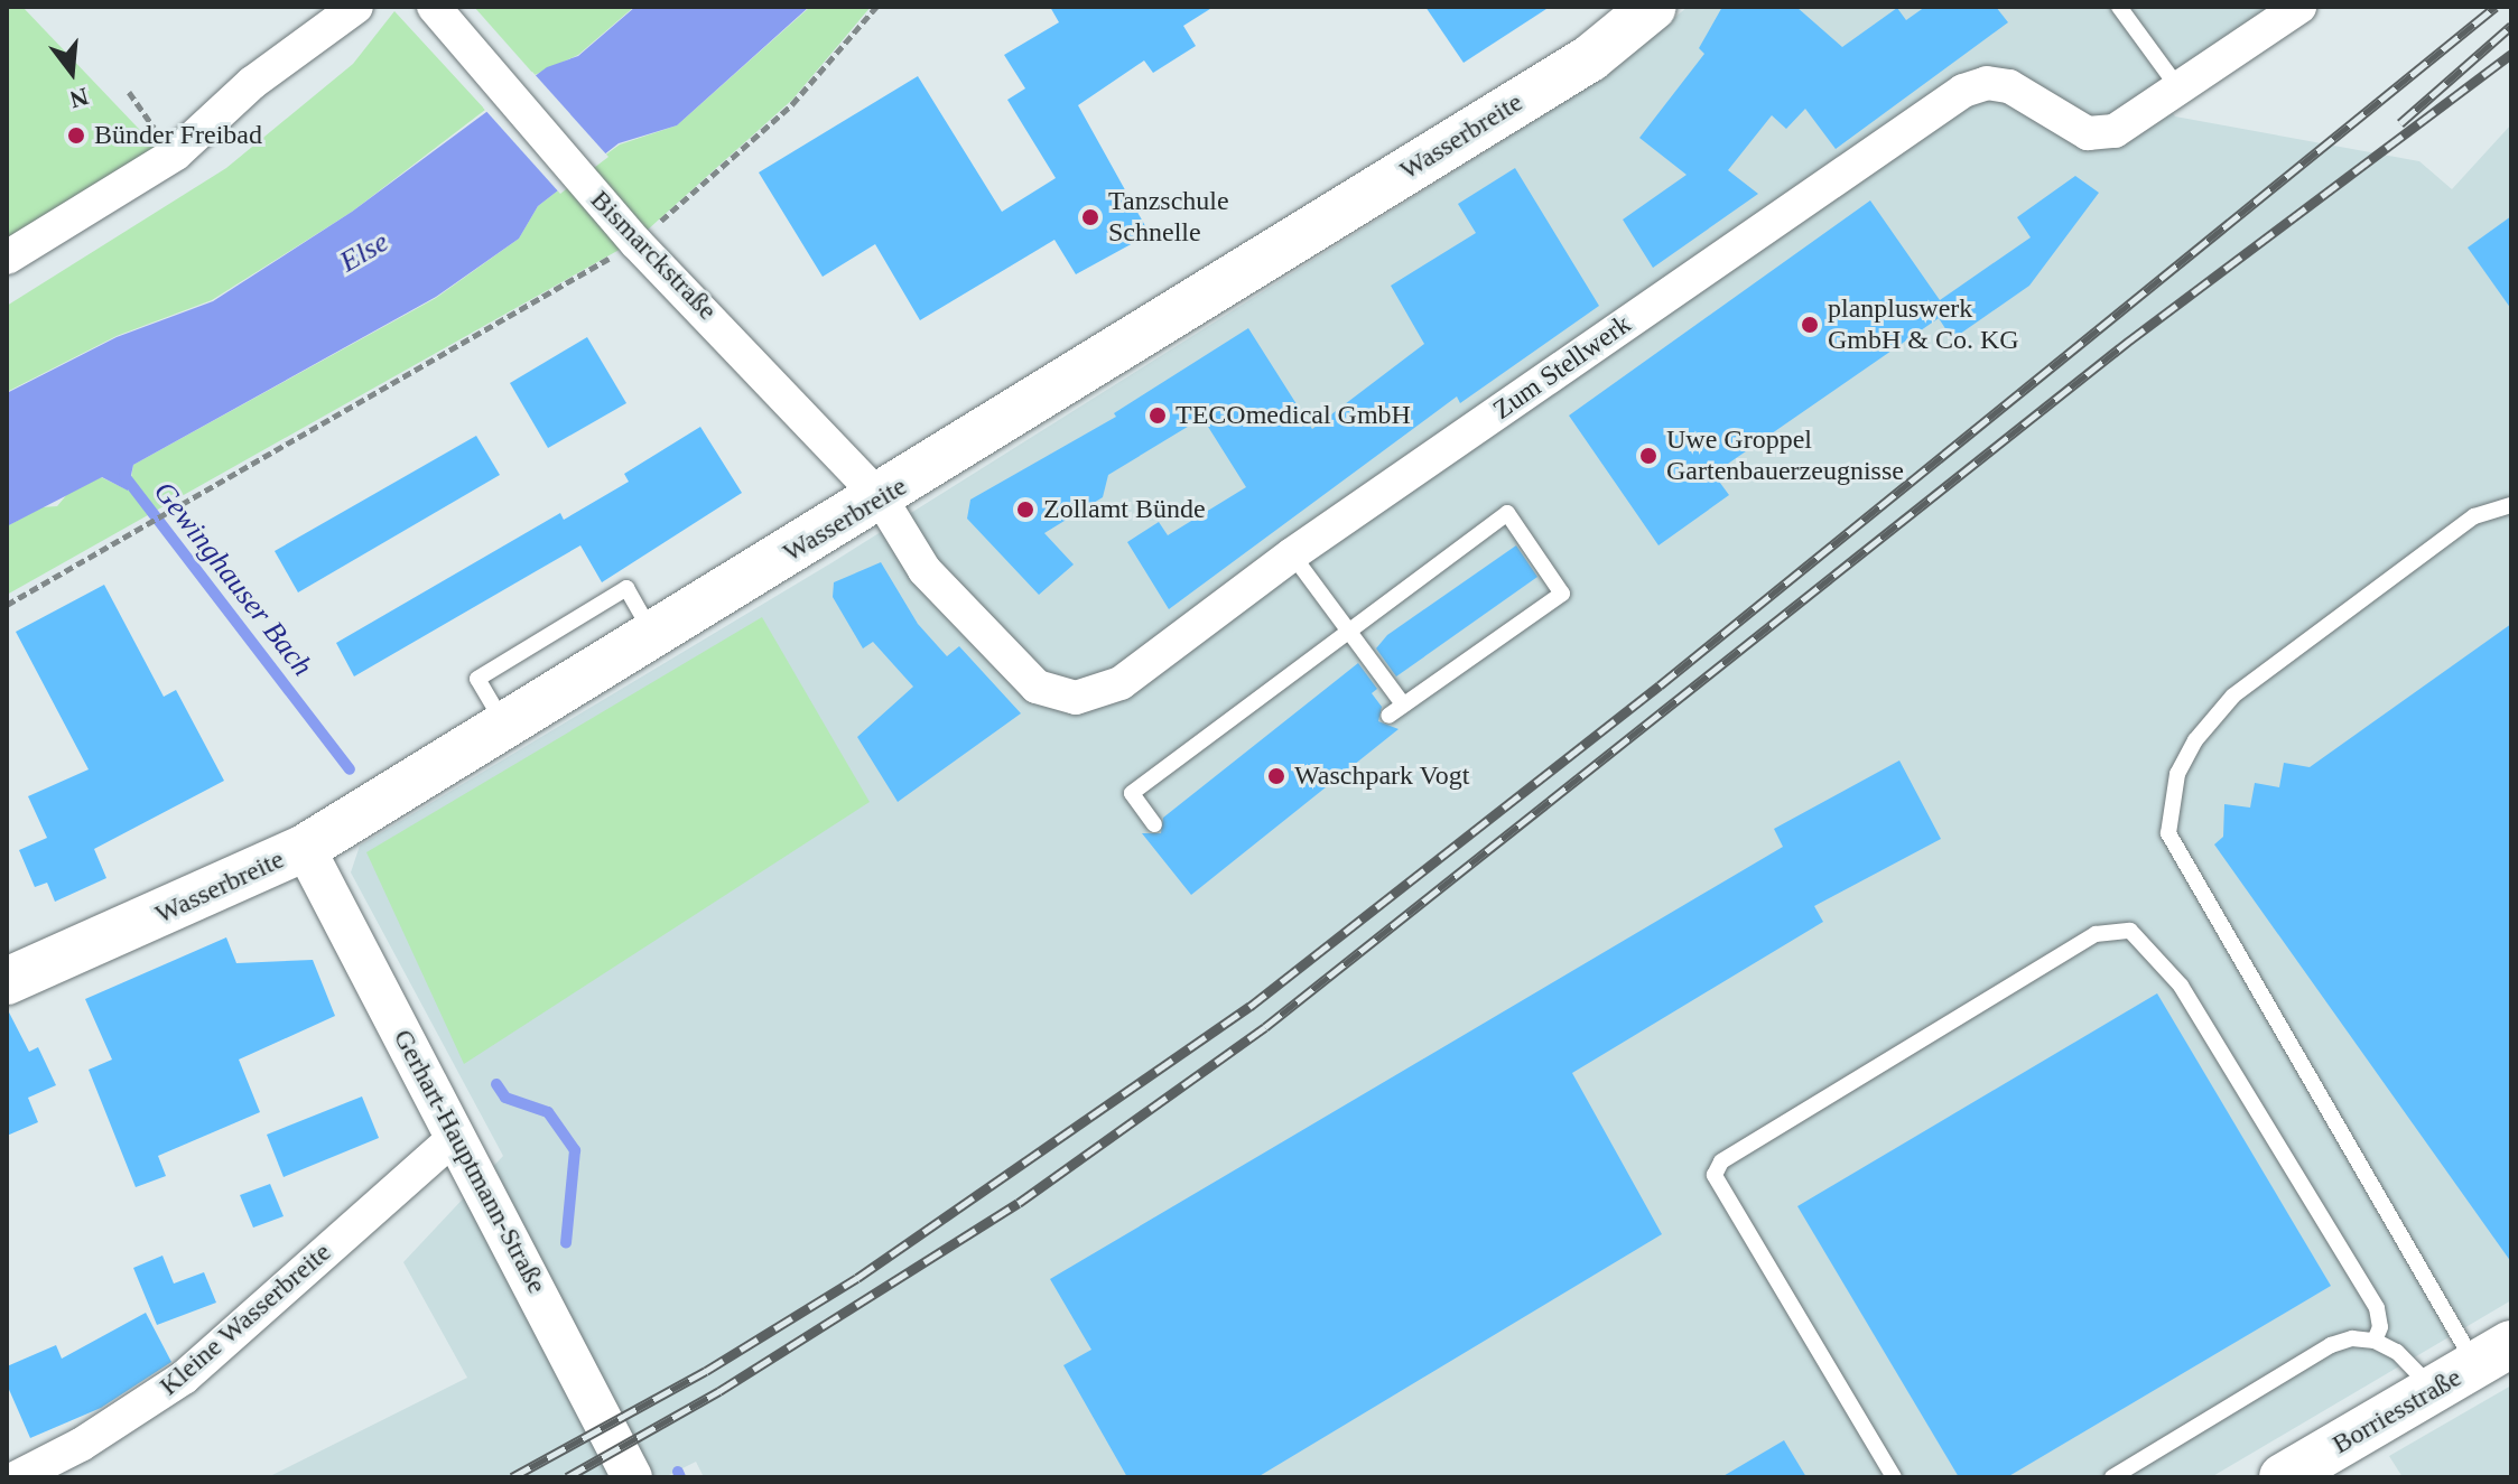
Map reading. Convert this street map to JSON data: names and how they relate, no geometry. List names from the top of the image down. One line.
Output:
{"streets":{"main road":["Wasserbreite","Borriesstraße"],"street":["Bismarckstraße","Zum Stellwerk","Gerhart-Hauptmann-Straße","Kleine Wasserbreite"]},"crossings":[["Wasserbreite","Bismarckstraße"],["Wasserbreite","Zum Stellwerk"],["Wasserbreite","Gerhart-Hauptmann-Straße"],["Bismarckstraße","Zum Stellwerk"],["Gerhart-Hauptmann-Straße","Kleine Wasserbreite"]],"water":["Else","Gewinghauser Bach"],"places":["Bünder Freibad","Tanzschule Schnelle","planpluswerk GmbH & Co. KG","TECOmedical GmbH","Uwe Groppel Gartenbauerzeugnisse","Zollamt Bünde","Waschpark Vogt"],"north":"bottom"}
